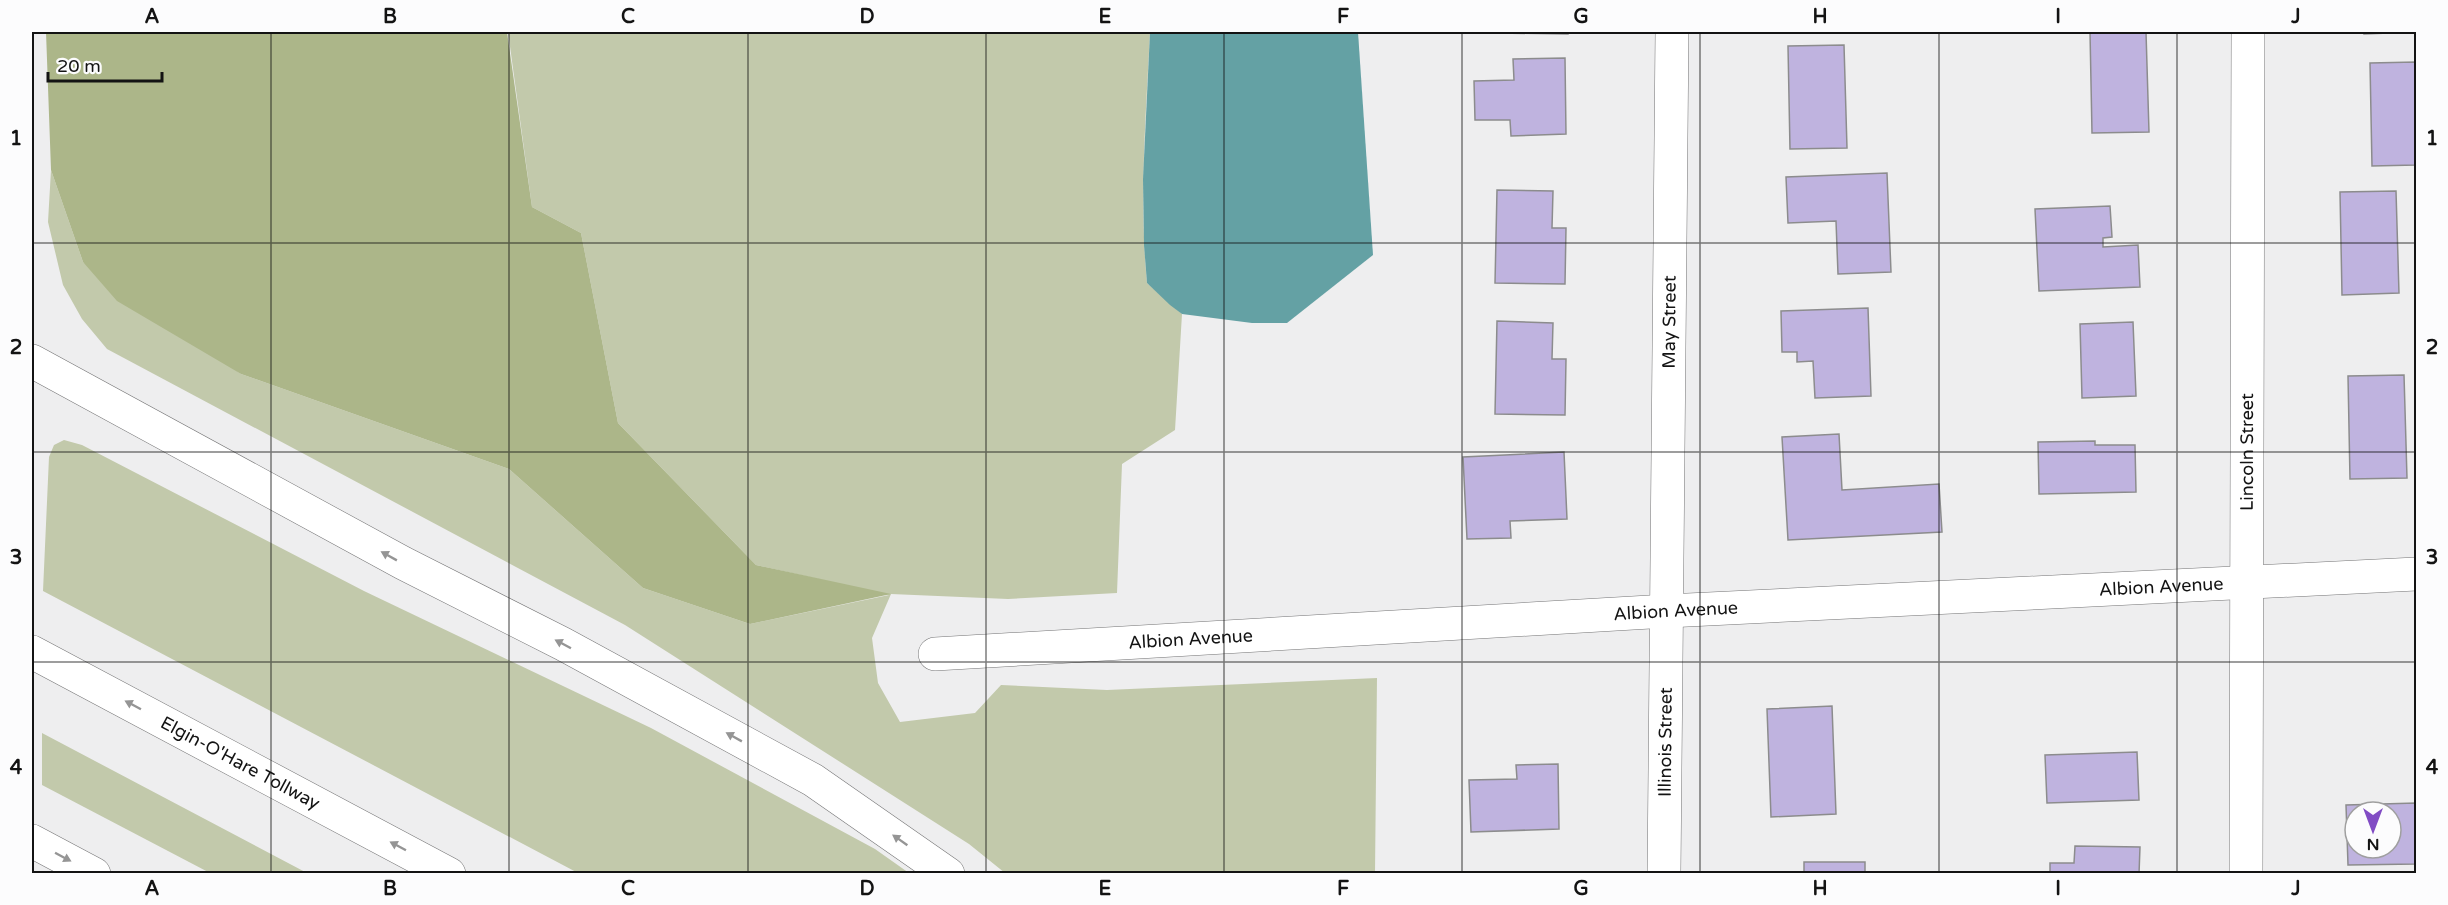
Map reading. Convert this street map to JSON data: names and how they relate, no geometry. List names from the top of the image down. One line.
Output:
{"streets":{"main road":["May Street","Lincoln Street","Albion Avenue","Illinois Street","Elgin-O'Hare Tollway"]},"crossings":[["May Street","Albion Avenue"],["May Street","Illinois Street"],["Lincoln Street","Albion Avenue"],["Albion Avenue","Illinois Street"]],"scale_bar":"20 m","north":"bottom","grid":{"columns":["A","B","C","D","E","F","G","H","I","J"],"rows":["1","2","3","4"]}}
